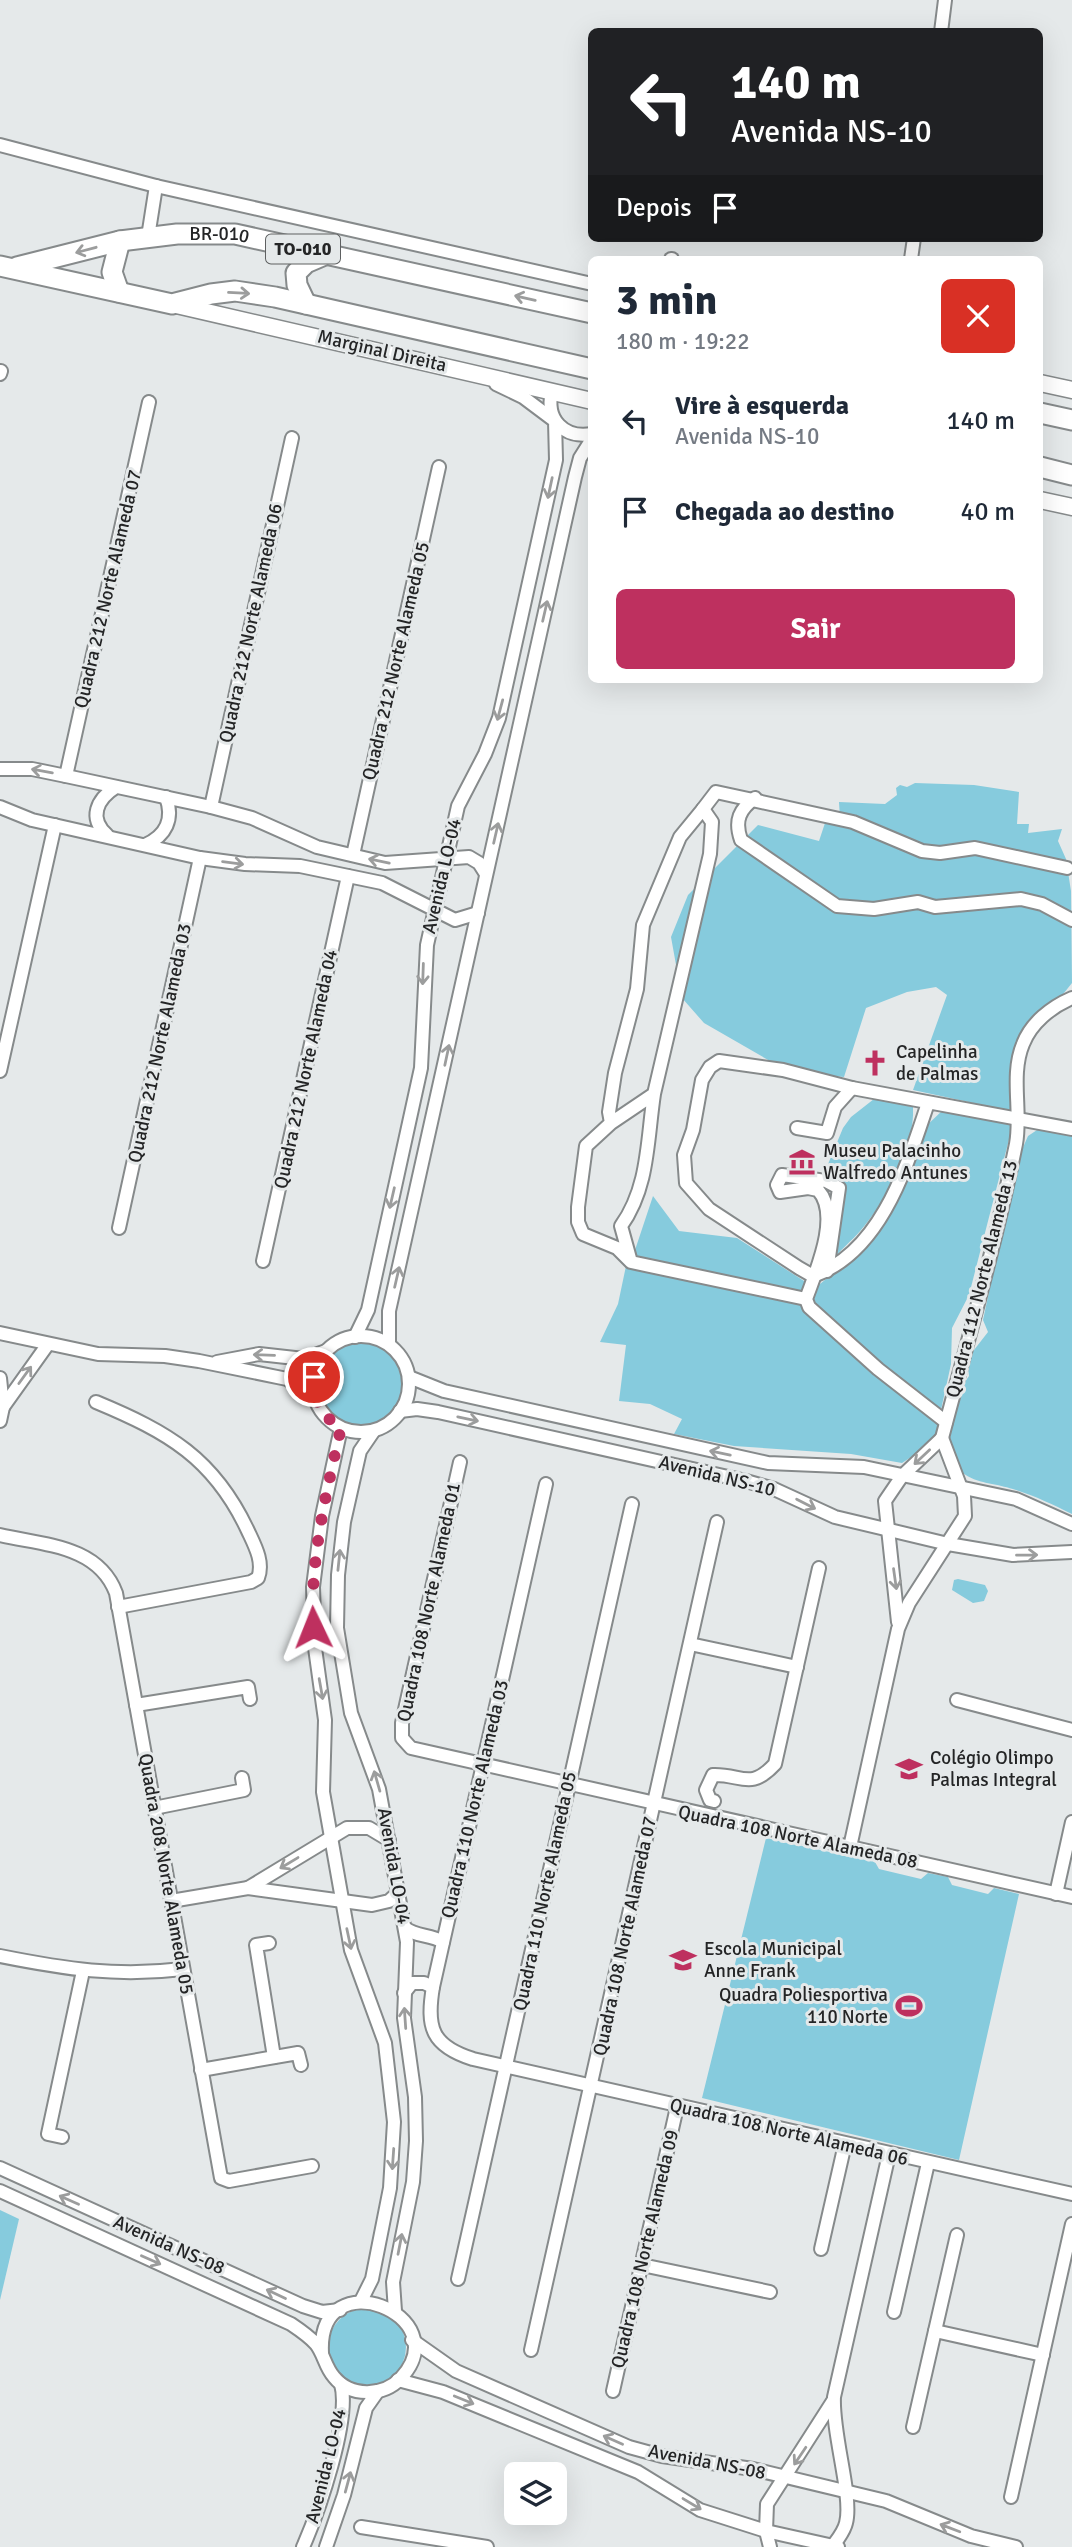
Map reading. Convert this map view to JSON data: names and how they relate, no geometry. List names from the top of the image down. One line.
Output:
{"streets":{"highway":["BR-010","TO-010"],"main road":["Marginal Direita"],"street":["Quadra 212 Norte Alameda 07","Quadra 212 Norte Alameda 06","Quadra 212 Norte Alameda 05","Avenida LO-04","Quadra 212 Norte Alameda 03","Quadra 212 Norte Alameda 04","Quadra 112 Norte Alameda 13","Avenida NS-10","Quadra 108 Norte Alameda 01","Quadra 110 Norte Alameda 03","Quadra 108 Norte Alameda 08","Quadra 208 Norte Alameda 05","Quadra 110 Norte Alameda 05","Quadra 108 Norte Alameda 07","Quadra 108 Norte Alameda 06","Avenida NS-08","Quadra 108 Norte Alameda 09"]},"crossings":[["BR-010","TO-010"],["TO-010","Marginal Direita"],["Marginal Direita","Avenida LO-04"],["Avenida LO-04","Avenida NS-10"],["Avenida LO-04","Avenida NS-08"],["Quadra 108 Norte Alameda 01","Quadra 110 Norte Alameda 03"],["Quadra 108 Norte Alameda 01","Quadra 108 Norte Alameda 08"],["Quadra 110 Norte Alameda 03","Quadra 108 Norte Alameda 08"],["Quadra 110 Norte Alameda 03","Quadra 110 Norte Alameda 05"],["Quadra 110 Norte Alameda 03","Quadra 108 Norte Alameda 06"],["Quadra 108 Norte Alameda 08","Quadra 110 Norte Alameda 05"],["Quadra 108 Norte Alameda 08","Quadra 108 Norte Alameda 07"],["Quadra 110 Norte Alameda 05","Quadra 108 Norte Alameda 06"],["Quadra 108 Norte Alameda 07","Quadra 108 Norte Alameda 06"],["Quadra 108 Norte Alameda 06","Quadra 108 Norte Alameda 09"]],"places":{"church":["Capelinha de Palmas"],"museum":["Museu Palacinho Walfredo Antunes"],"school or university":["Colégio Olimpo Palmas Integral","Escola Municipal Anne Frank"],"sports":["Quadra Poliesportiva 110 Norte"]},"page":{"turn":["140 m","Avenida NS-10"],"then":"Depois","heading":["3 min","180 m · 19:22"],"list":[{"name":"Vire à esquerda","note":"Avenida NS-10","value":"140 m"},{"name":"Chegada ao destino","value":"40 m"}],"buttons":"Sair"}}
